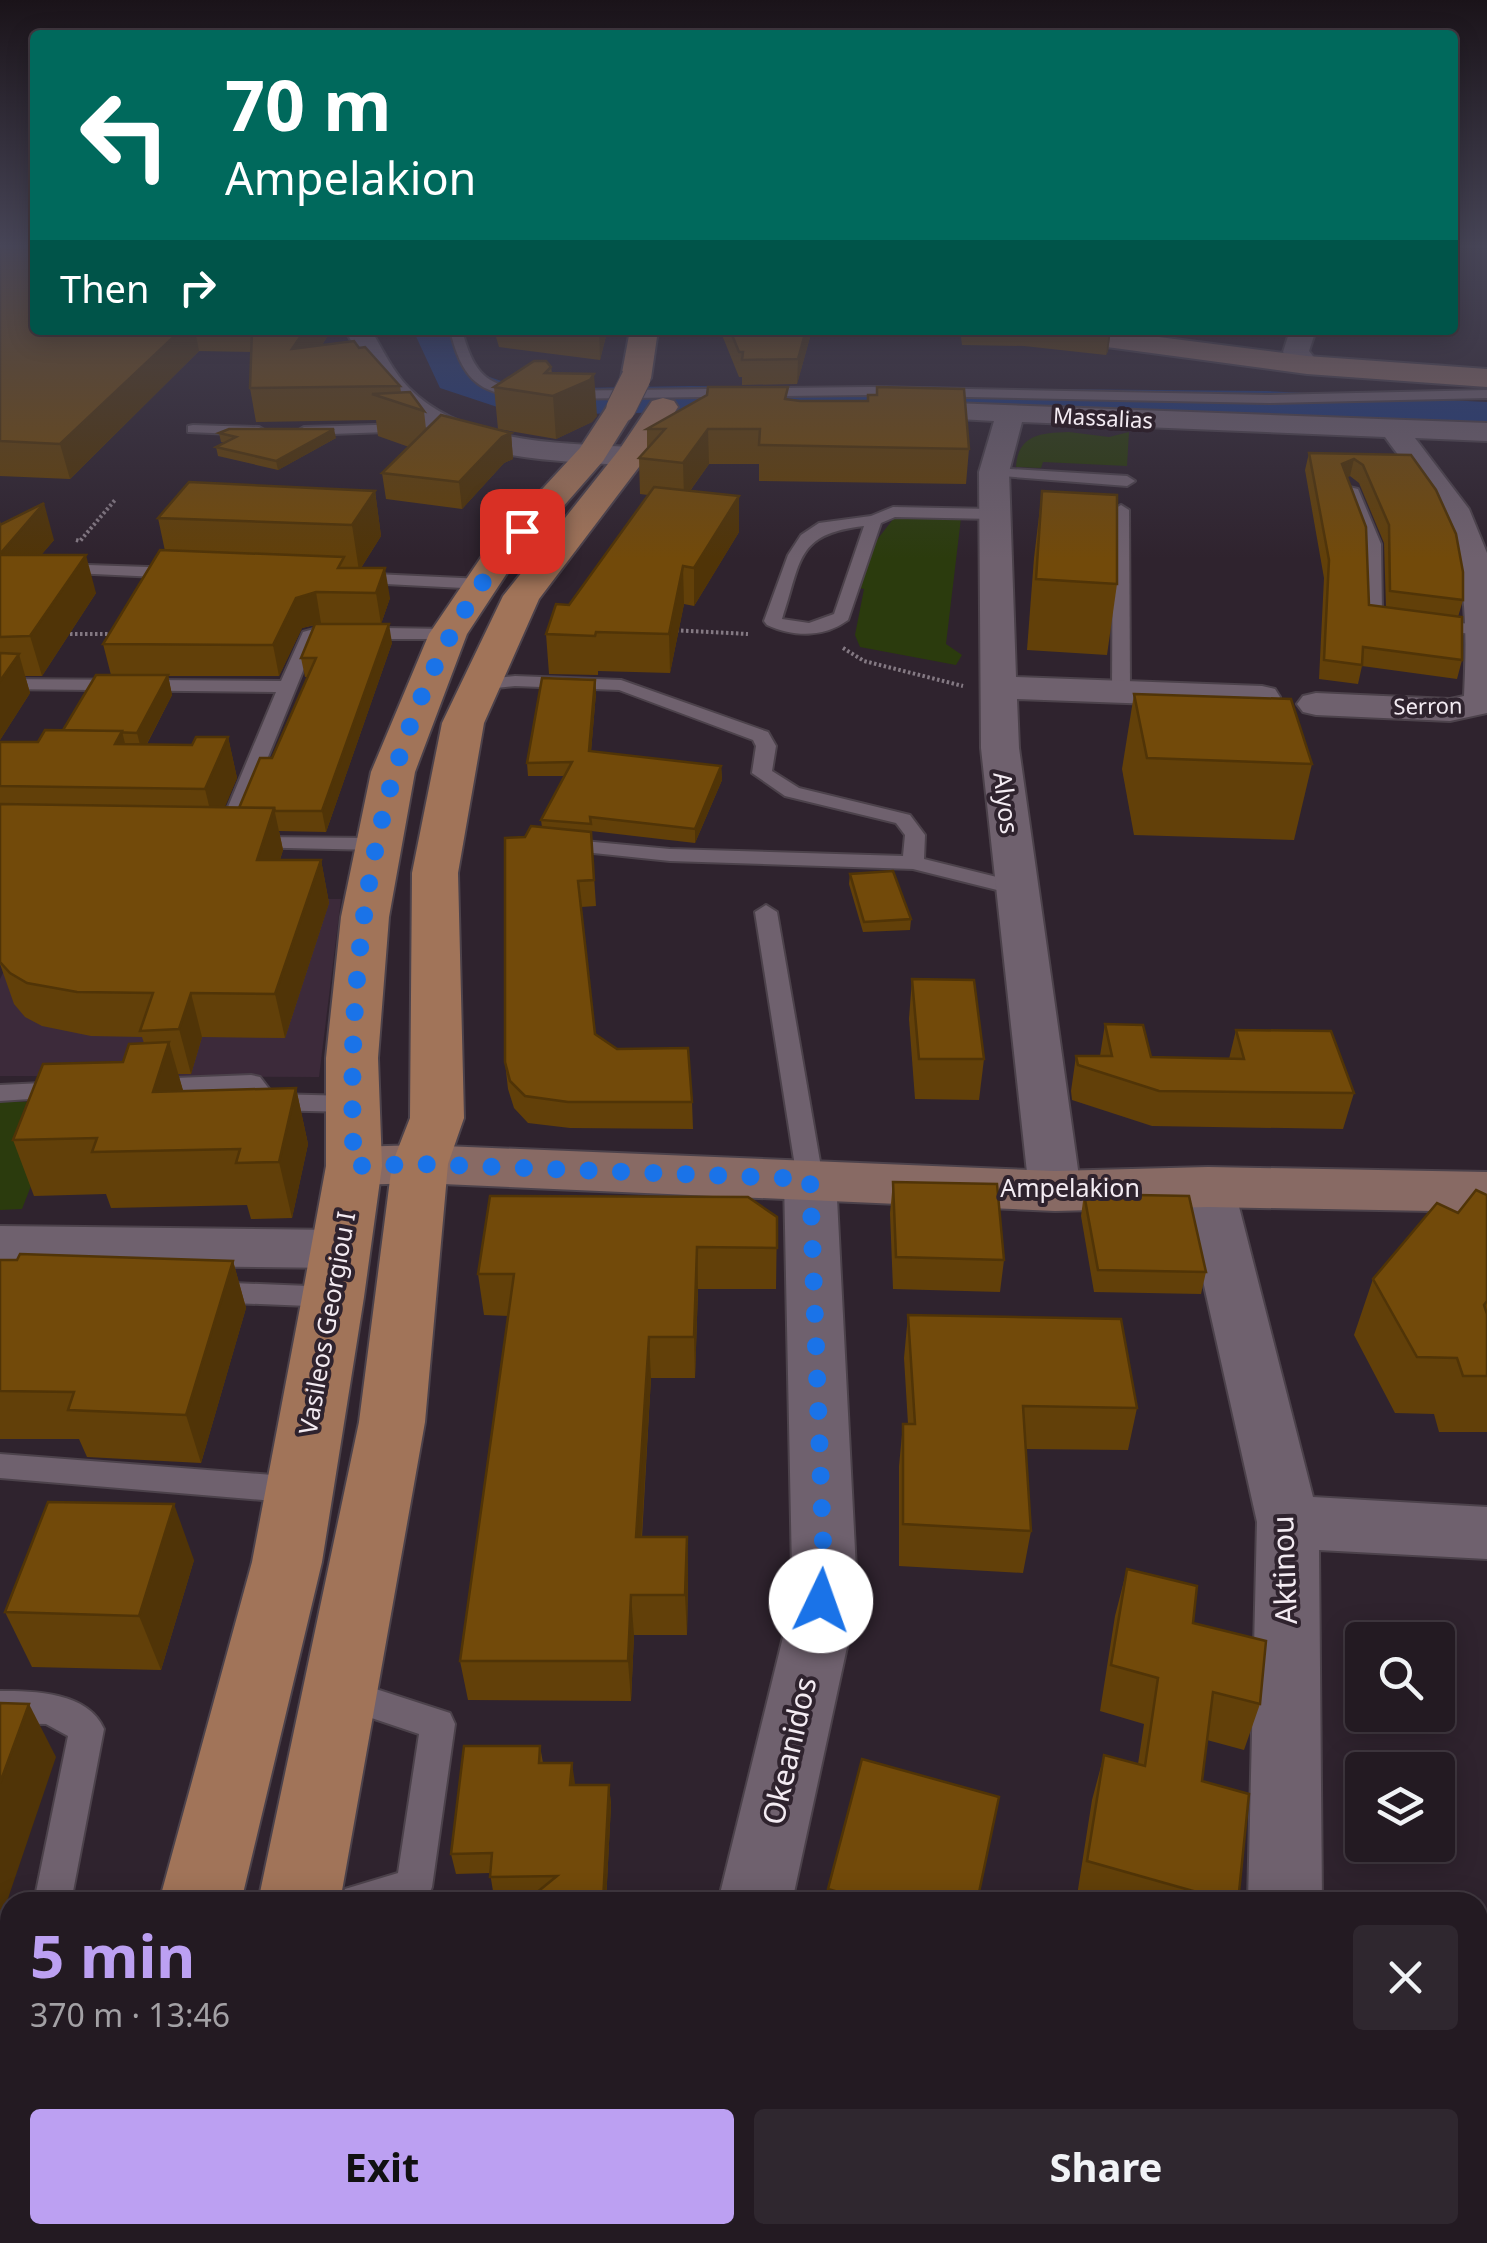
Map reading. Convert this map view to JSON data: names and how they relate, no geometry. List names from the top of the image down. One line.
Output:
{"streets":{"main road":["Ampelakion","Vasileos Georgiou I"],"street":["Massalias","Serron","Alyos","Aktinou","Okeanidos"]},"crossings":[["Massalias","Serron"],["Massalias","Alyos"],["Massalias","Vasileos Georgiou I"],["Alyos","Ampelakion"],["Ampelakion","Vasileos Georgiou I"],["Ampelakion","Aktinou"],["Ampelakion","Okeanidos"]],"page":{"turn":["70 m","Ampelakion"],"then":"Then","heading":["5 min","370 m · 13:46"],"buttons":["Exit","Share"]}}
